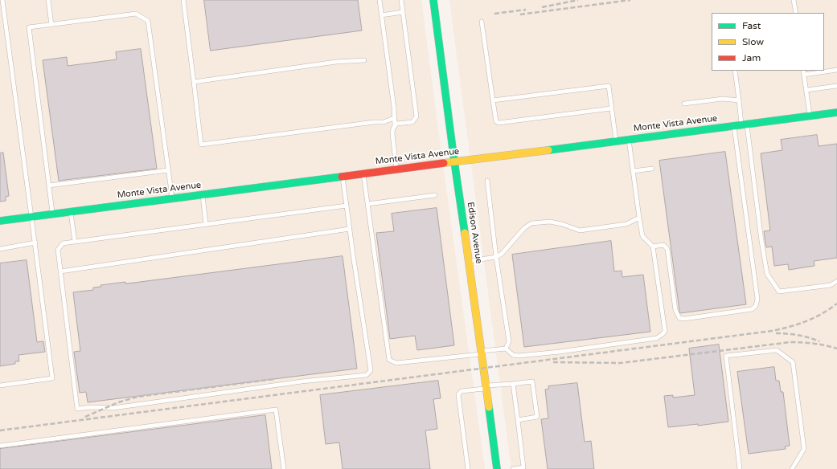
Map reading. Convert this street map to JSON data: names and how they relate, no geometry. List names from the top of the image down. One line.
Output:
{"streets":{"street":["Monte Vista Avenue","Edison Avenue"]},"crossings":[["Monte Vista Avenue","Edison Avenue"]],"legend":["Fast","Slow","Jam"]}
